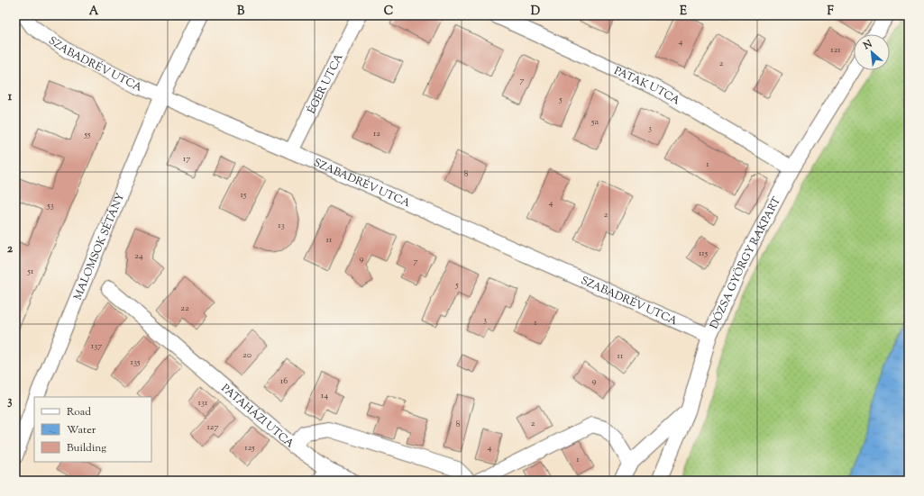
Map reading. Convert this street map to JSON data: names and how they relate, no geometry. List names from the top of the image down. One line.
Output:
{"streets":{"street":["SZABADRÉV UTCA","ÉGER UTCA","PATAK UTCA","MALOMSOK SÉTÁNY","DÓZSA GYÖRGY RAKPART","PATAHÁZI UTCA"]},"crossings":[["SZABADRÉV UTCA","ÉGER UTCA"],["SZABADRÉV UTCA","MALOMSOK SÉTÁNY"],["SZABADRÉV UTCA","DÓZSA GYÖRGY RAKPART"],["PATAK UTCA","DÓZSA GYÖRGY RAKPART"]],"house_numbers":["4","121","2","7","5","5a","3","12","55","17","1","8","15","4","53","2","13","11","115","24","9","7","51","5","22","3","1","137","20","11","135","16","9","14","131","2","8","127","125","4","1"],"legend":["Road","Water","Building"],"north":"top left","grid":{"columns":["A","B","C","D","E","F"],"rows":["1","2","3"]}}
